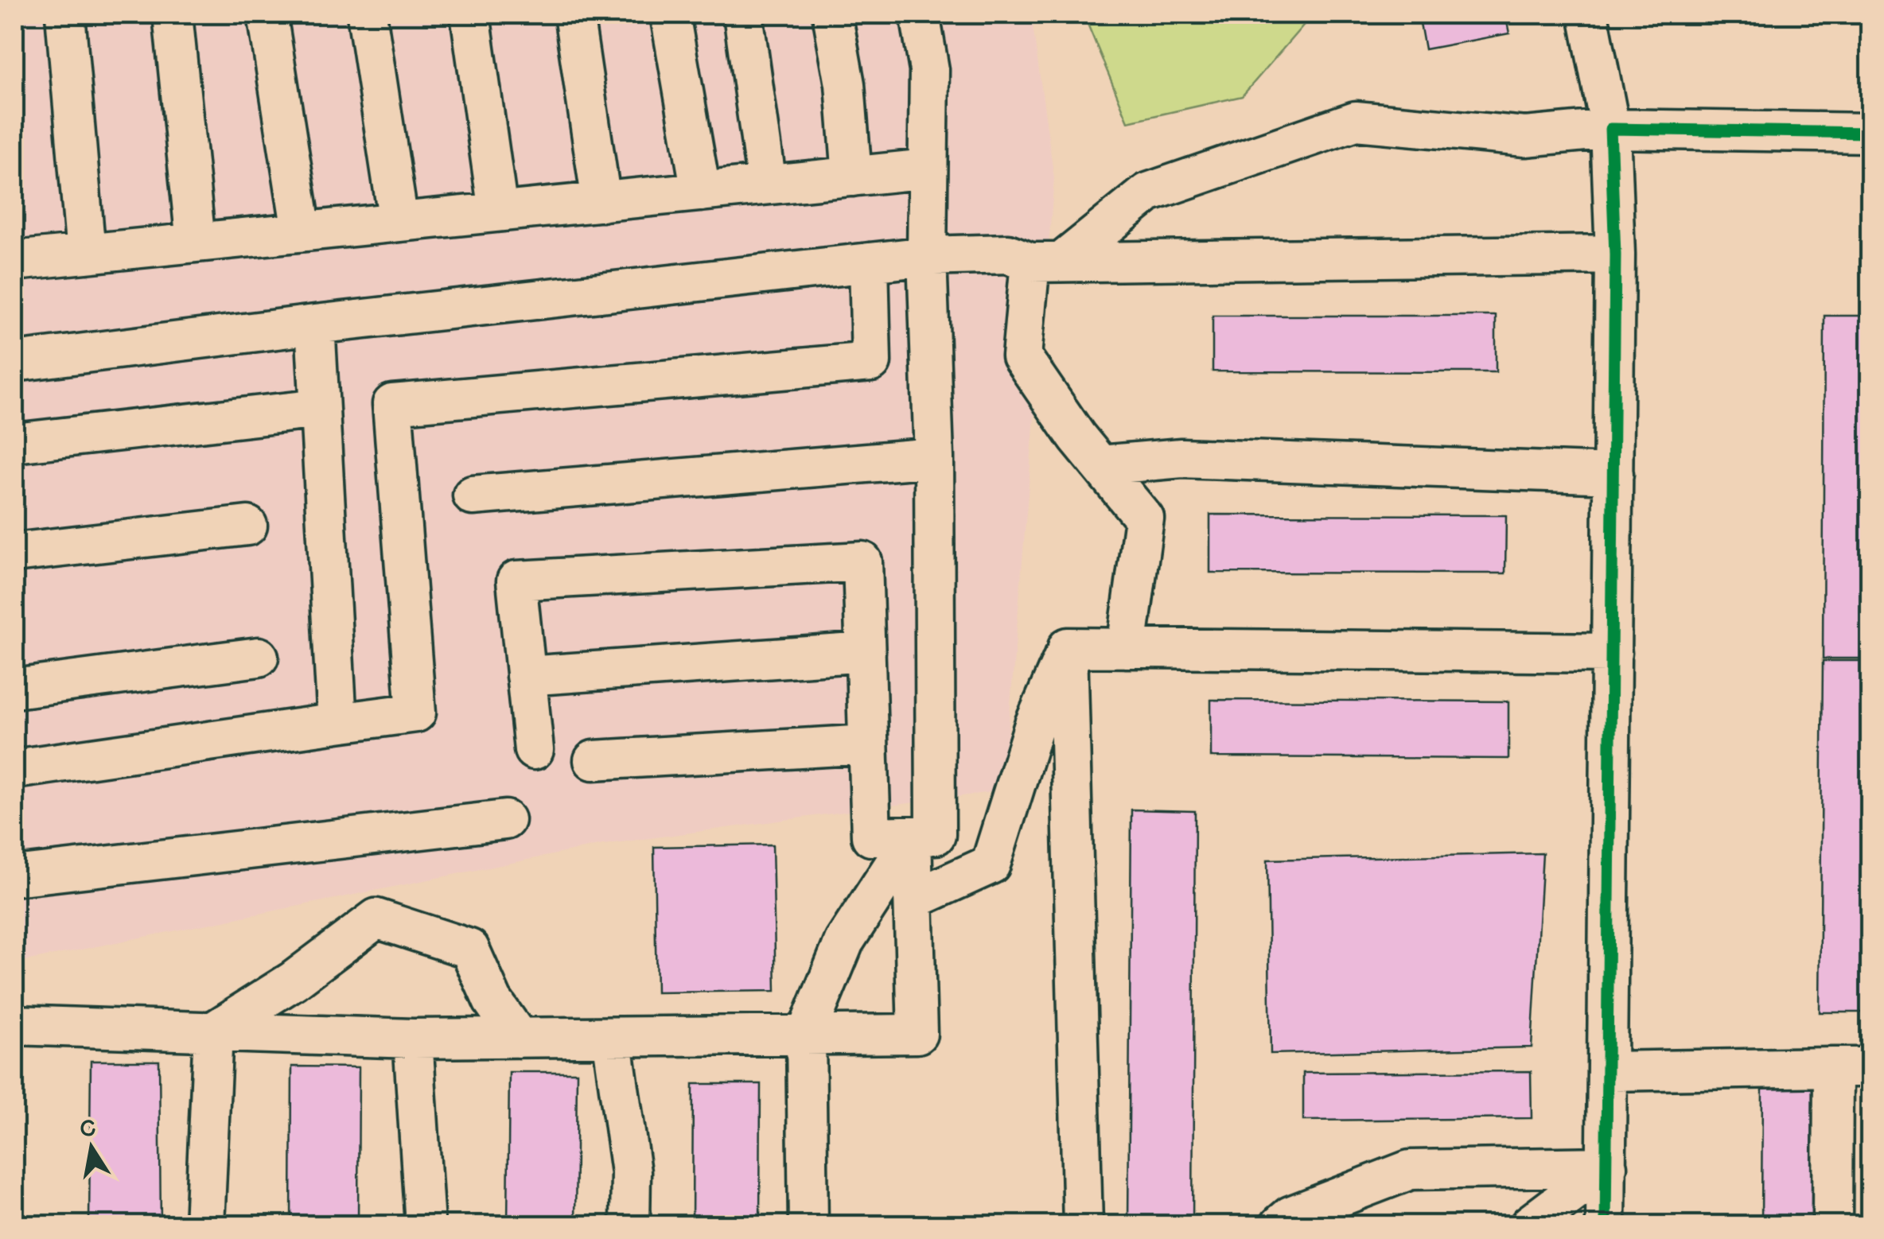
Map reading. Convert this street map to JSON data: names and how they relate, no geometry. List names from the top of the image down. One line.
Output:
{"north":"top"}
